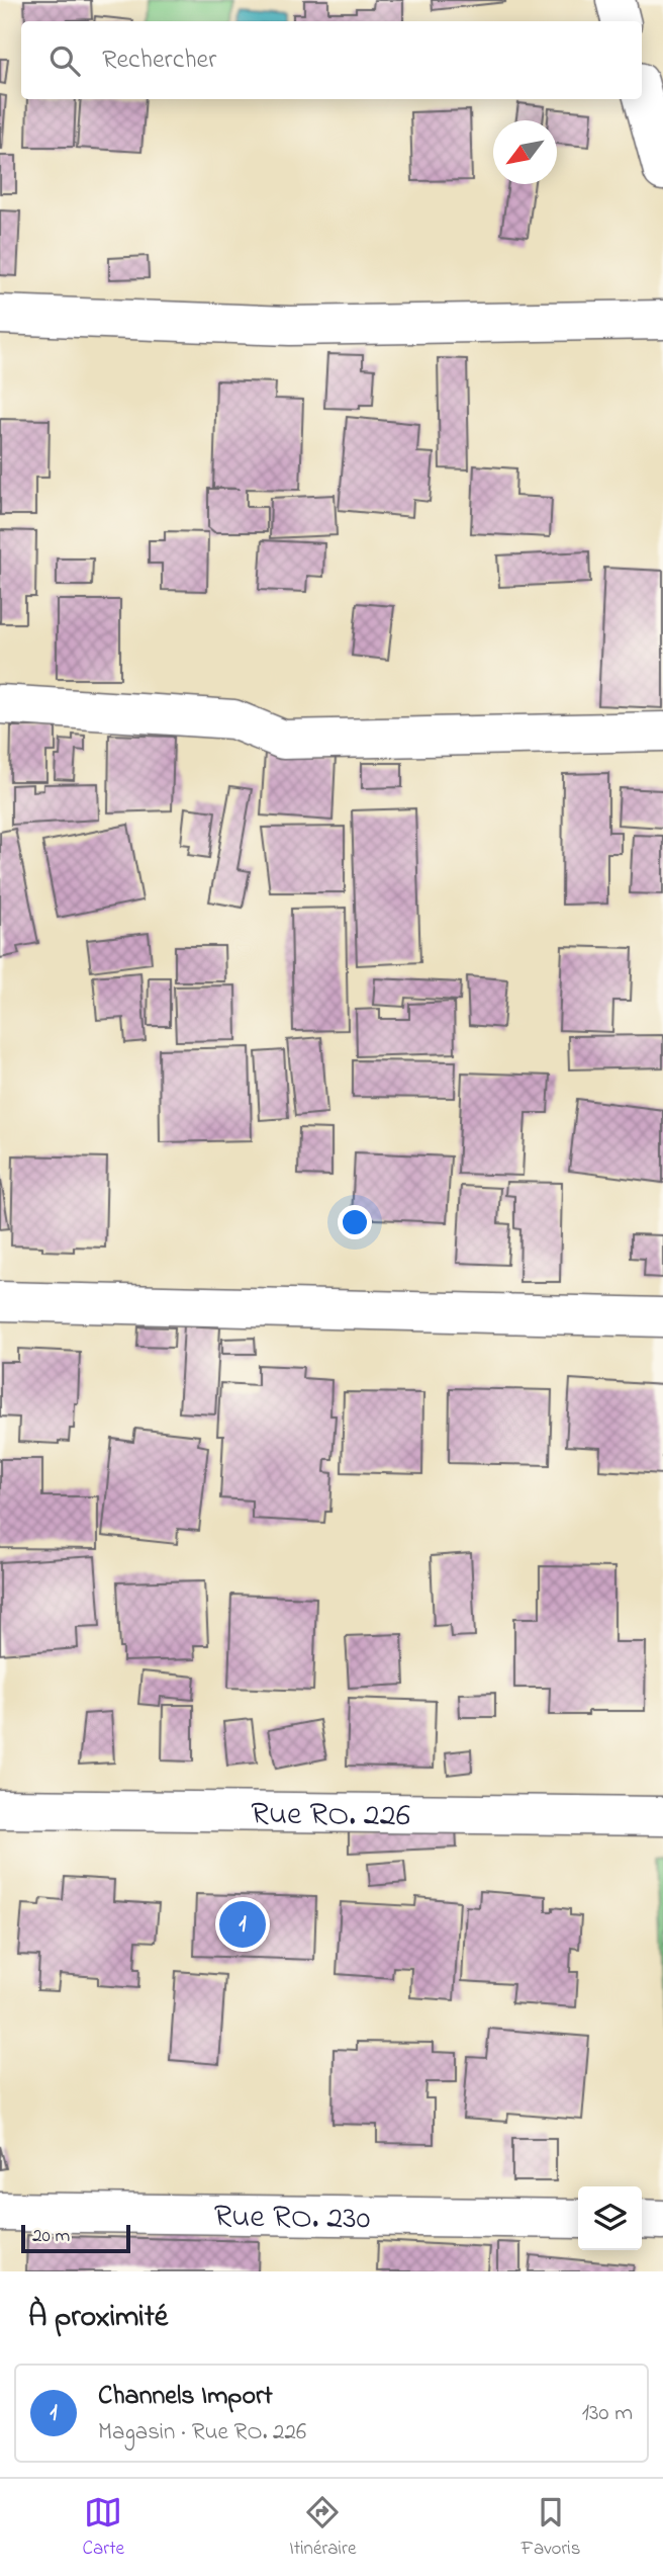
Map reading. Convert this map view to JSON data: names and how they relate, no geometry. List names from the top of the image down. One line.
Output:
{"streets":{"street":["Rue RO. 226","Rue RO. 230"]},"scale_bar":"20 m","north":"bottom left","page":{"search":"Rechercher","pins":"1","scale":"20 m","heading":"À proximité","list":[{"mark":"1","name":"Channels Import","note":"Magasin · Rue RO. 226","value":"130 m"}],"nav":["Carte","Itinéraire","Favoris"]}}
